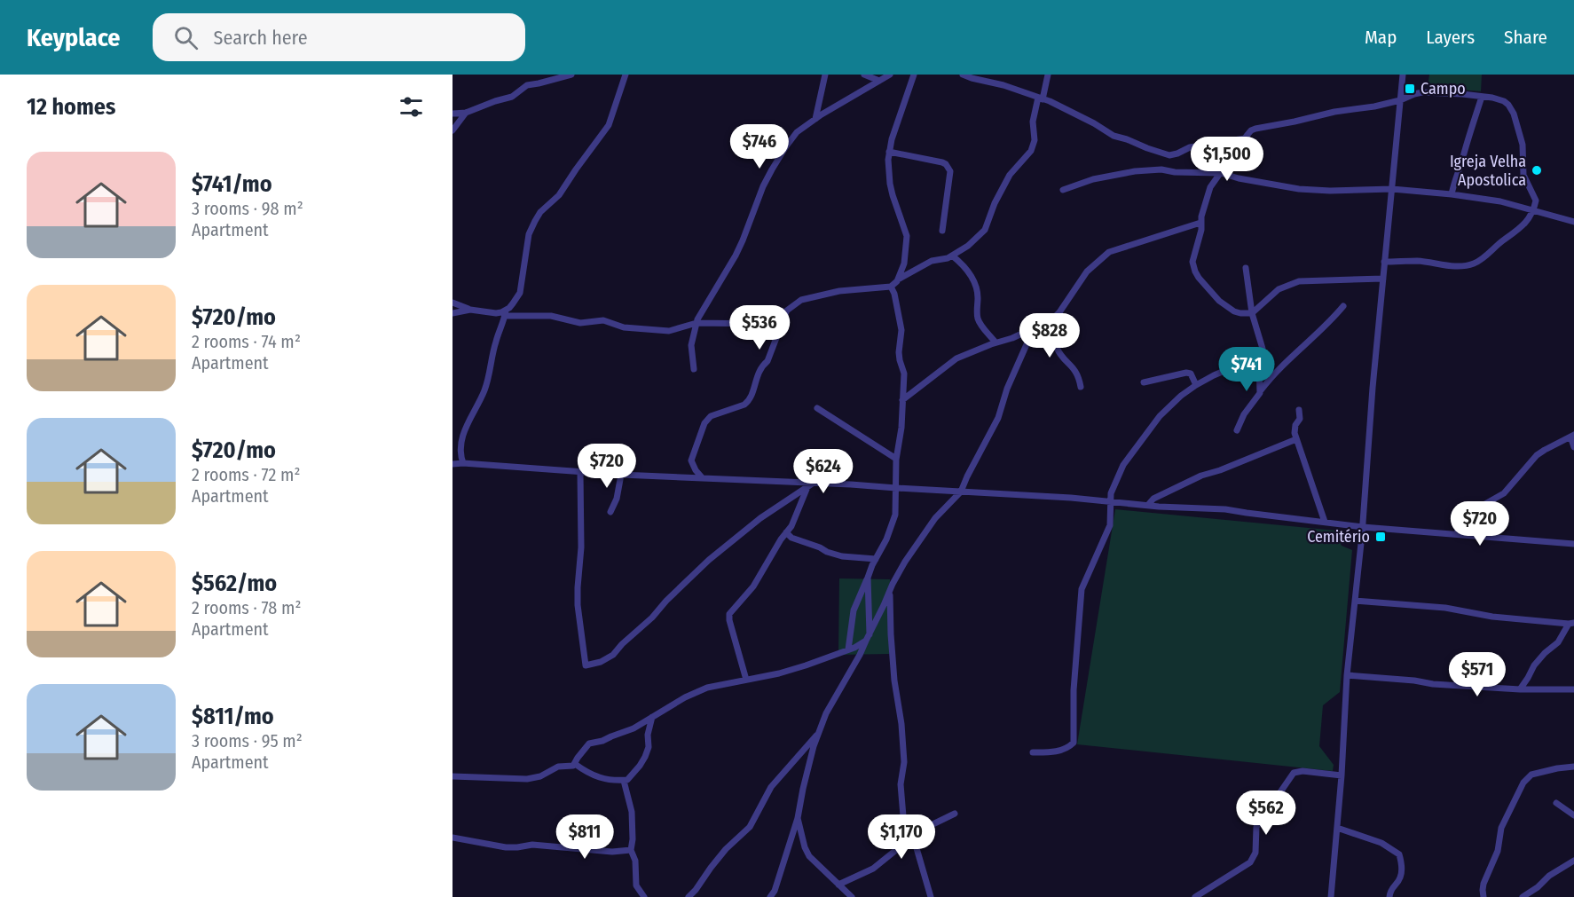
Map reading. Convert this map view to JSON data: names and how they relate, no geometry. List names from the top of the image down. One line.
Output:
{"places":{"transit":["Campo","Cemitério"],"other":["Igreja Velha Apostolica"]},"page":{"header":"Keyplace","search":"Search here","nav":["Map","Layers","Share"],"heading":"12 homes","price":["$746","$1,500","$536","$828","$741","$720","$624","$720","$571","$562","$811","$1,170"],"list":[{"name":"$741/mo","note":"3 rooms · 98 m² · Apartment"},{"name":"$720/mo","note":"2 rooms · 74 m² · Apartment"},{"name":"$720/mo","note":"2 rooms · 72 m² · Apartment"},{"name":"$562/mo","note":"2 rooms · 78 m² · Apartment"},{"name":"$811/mo","note":"3 rooms · 95 m² · Apartment"}]}}
